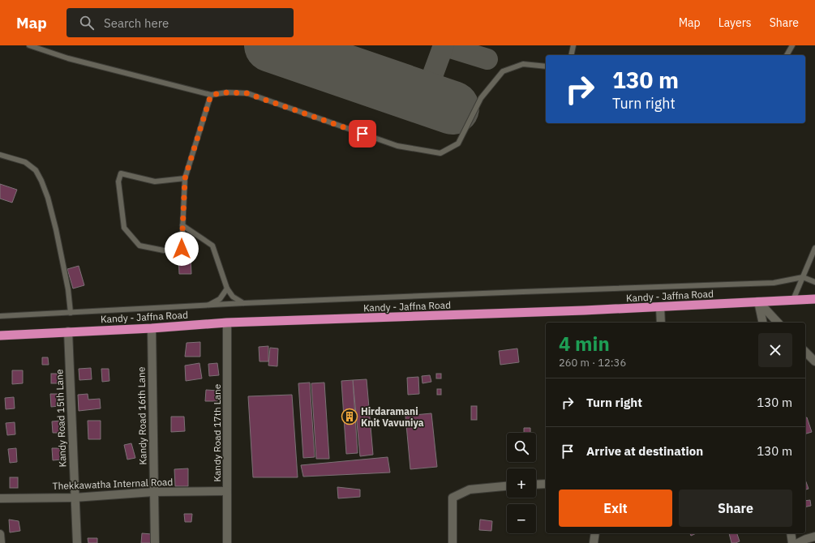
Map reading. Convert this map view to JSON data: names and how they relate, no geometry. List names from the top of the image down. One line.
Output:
{"streets":{"highway":["Kandy - Jaffna Road"],"street":["Kandy Road 16th Lane","Kandy Road 15th Lane","Kandy Road 17th Lane","Thekkawatha Internal Road"]},"crossings":[["Kandy - Jaffna Road","Kandy Road 16th Lane"],["Kandy - Jaffna Road","Kandy Road 15th Lane"],["Kandy - Jaffna Road","Kandy Road 17th Lane"],["Kandy Road 16th Lane","Thekkawatha Internal Road"],["Kandy Road 15th Lane","Thekkawatha Internal Road"],["Kandy Road 17th Lane","Thekkawatha Internal Road"]],"places":{"building":["Hirdaramani Knit Vavuniya"]},"page":{"header":"Map","search":"Search here","nav":["Map","Layers","Share"],"turn":["130 m","Turn right"],"heading":["4 min","260 m · 12:36"],"list":[{"name":"Turn right","value":"130 m"},{"name":"Arrive at destination","value":"130 m"}],"map_buttons":["+","−"],"buttons":["Exit","Share"]}}
